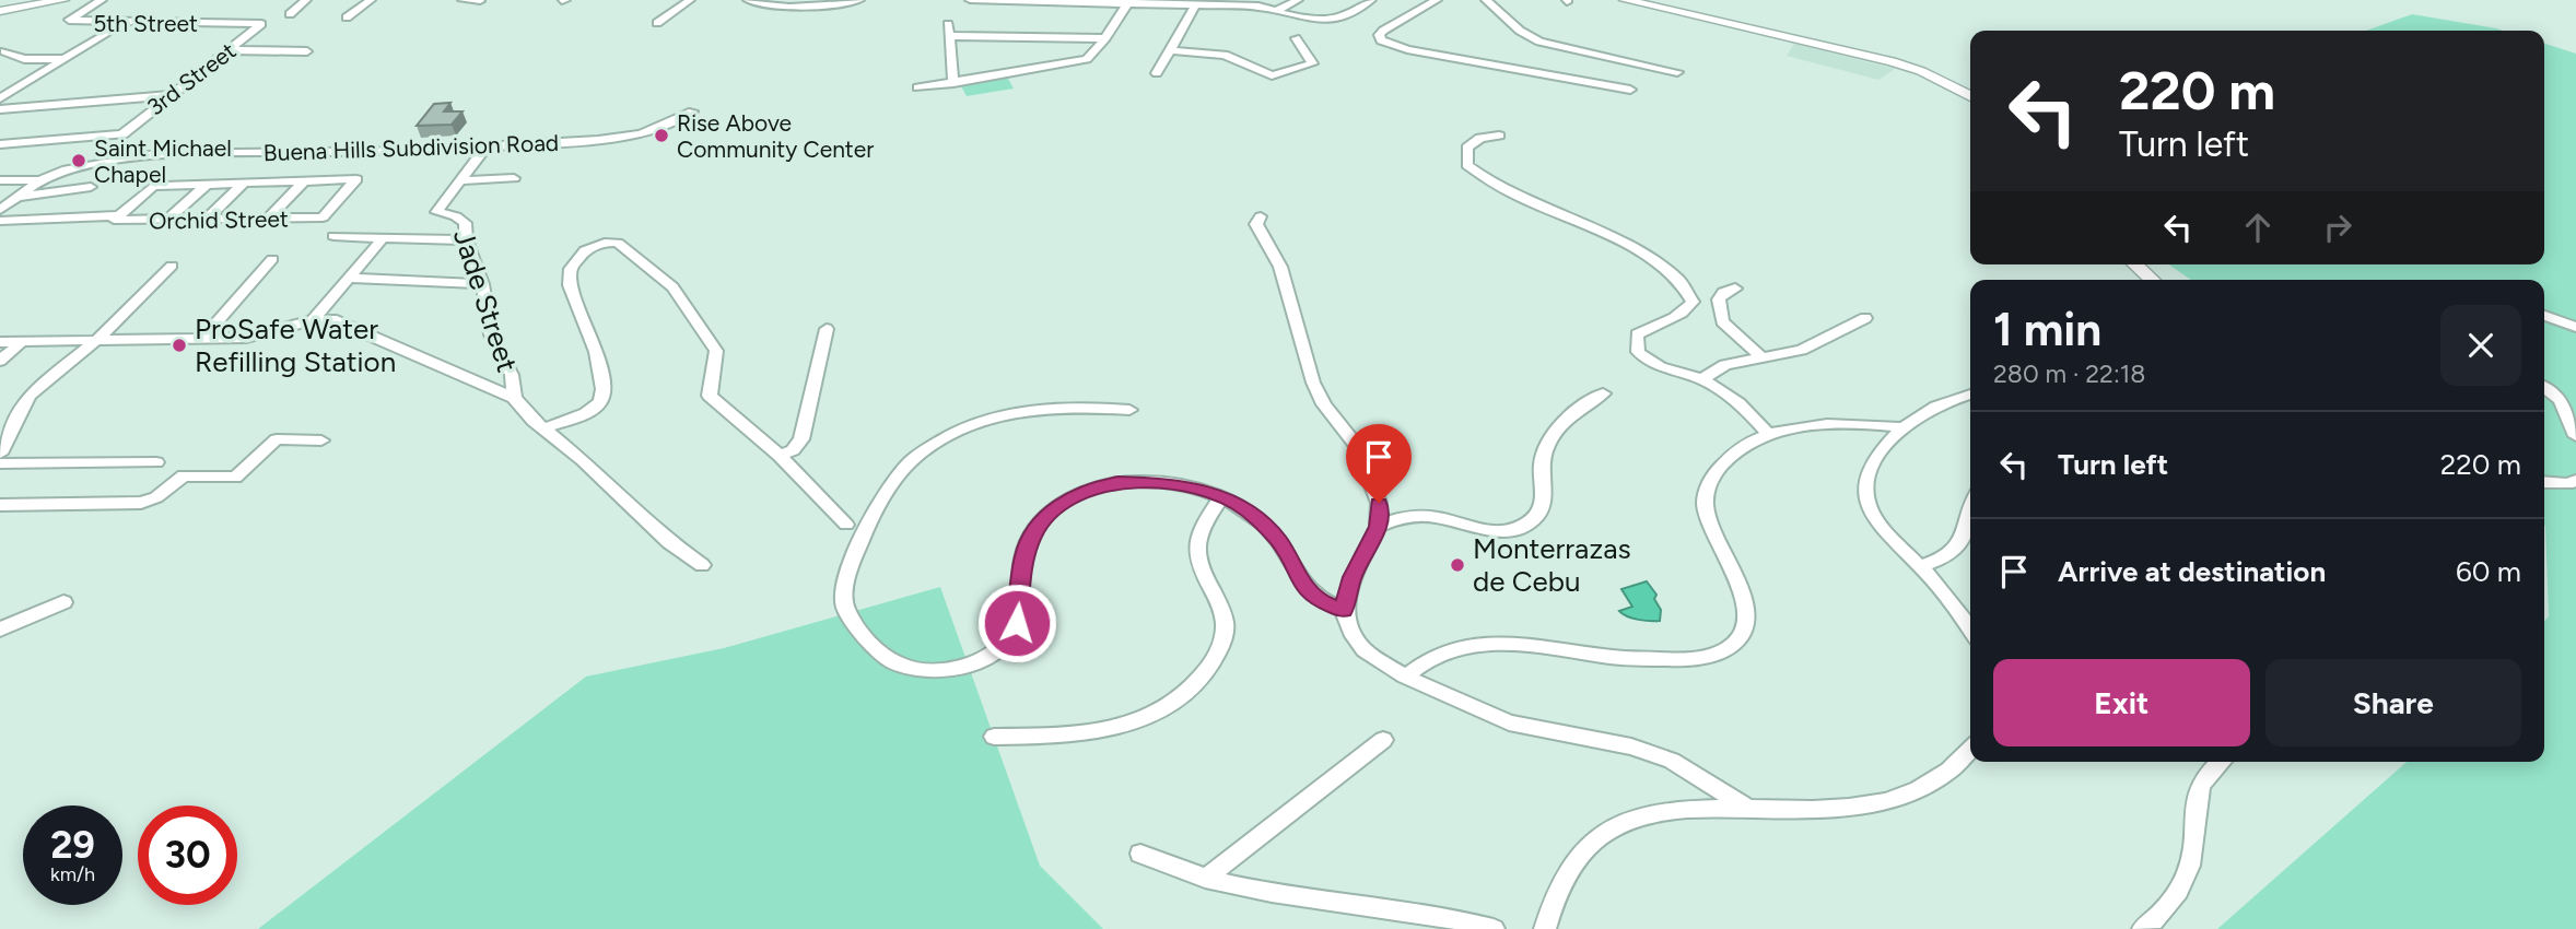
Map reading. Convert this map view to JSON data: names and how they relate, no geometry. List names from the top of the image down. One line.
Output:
{"streets":{"street":["5th Street","3rd Street","Buena Hills Subdivision Road","Orchid Street","Jade Street"]},"crossings":[["5th Street","3rd Street"],["Buena Hills Subdivision Road","Jade Street"]],"places":["Rise Above Community Center","Saint Michael Chapel","ProSafe Water Refilling Station","Monterrazas de Cebu"],"page":{"turn":["220 m","Turn left"],"heading":["1 min","280 m · 22:18"],"list":[{"name":"Turn left","value":"220 m"},{"name":"Arrive at destination","value":"60 m"}],"buttons":["Exit","Share"],"speed":"29 km/h","limit":"30"}}
